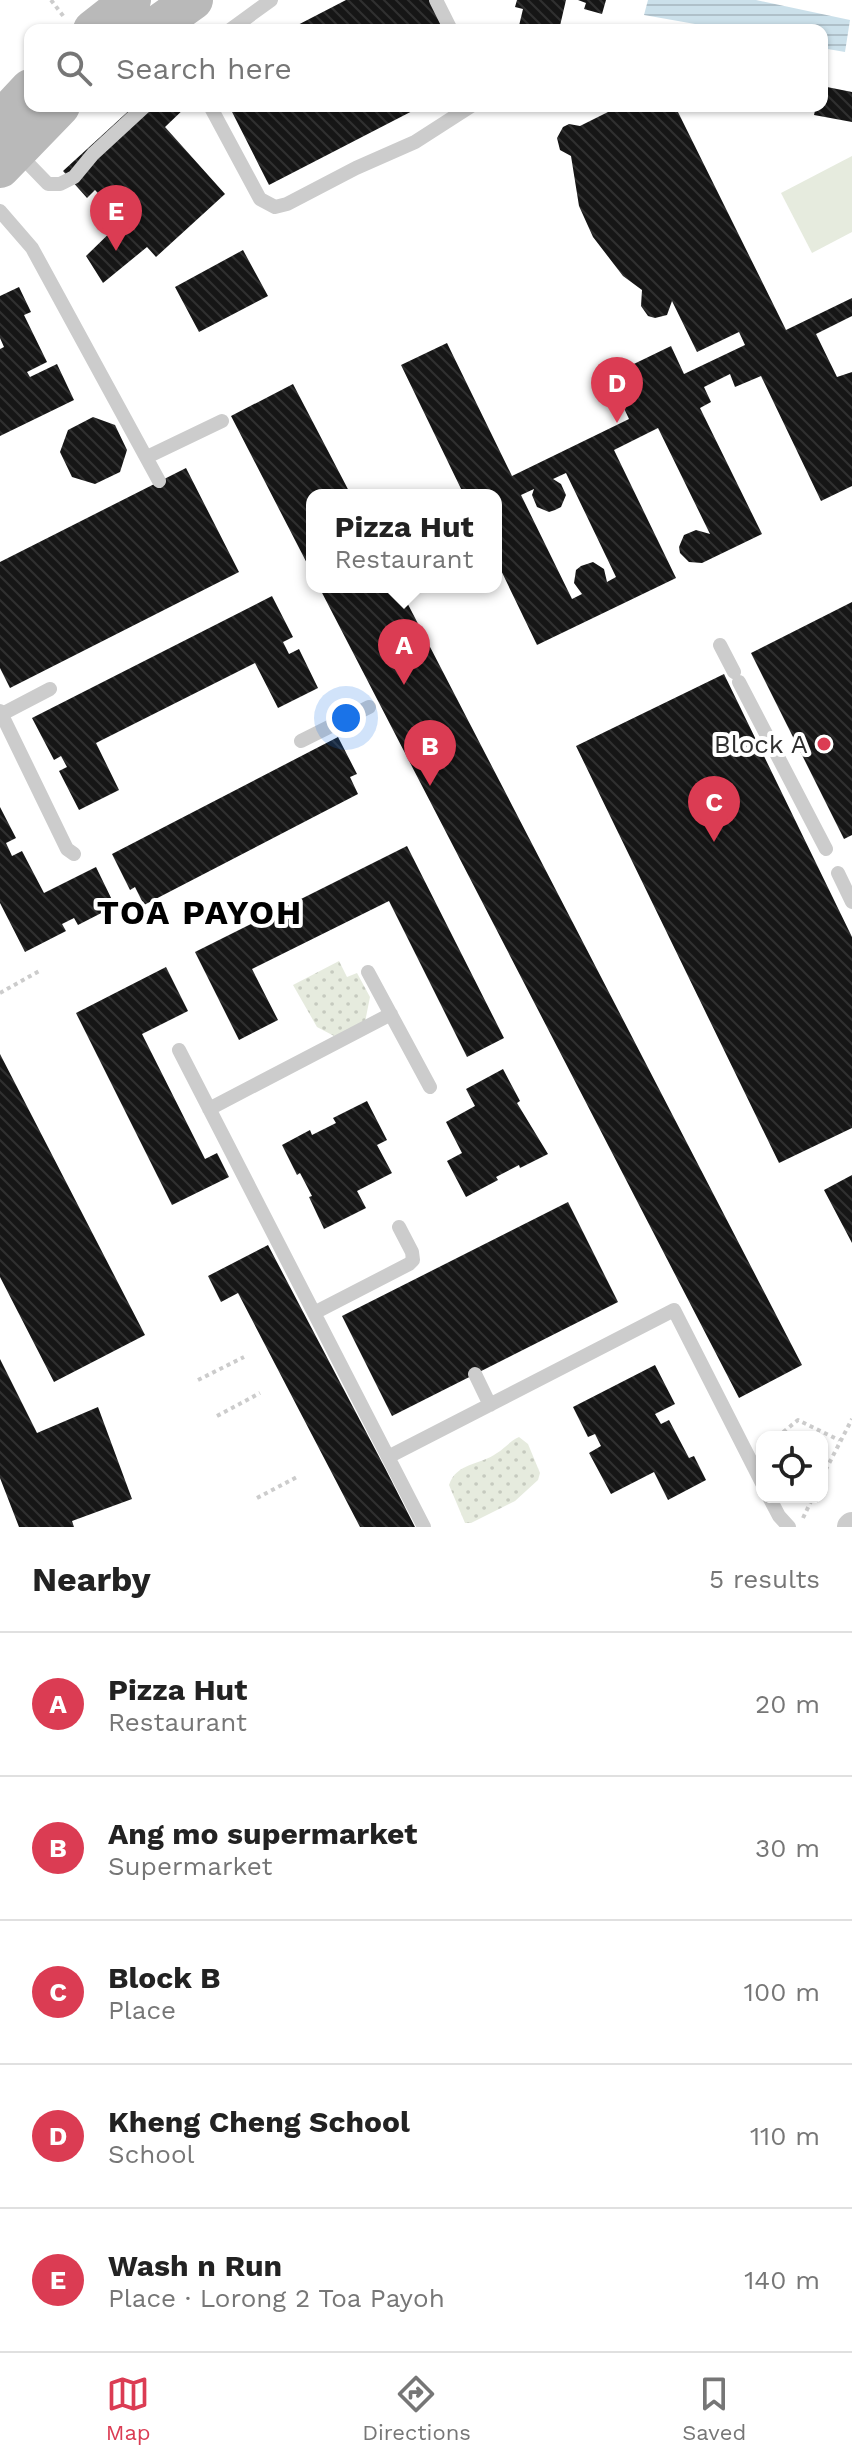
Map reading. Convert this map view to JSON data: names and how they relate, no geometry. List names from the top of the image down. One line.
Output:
{"districts":["TOA PAYOH"],"places":["Block A"],"page":{"search":"Search here","pins":["E","D","A","B","C"],"popup":["Pizza Hut","Restaurant"],"heading":["Nearby","5 results"],"list":[{"mark":"A","name":"Pizza Hut","note":"Restaurant","value":"20 m"},{"mark":"B","name":"Ang mo supermarket","note":"Supermarket","value":"30 m"},{"mark":"C","name":"Block B","note":"Place","value":"100 m"},{"mark":"D","name":"Kheng Cheng School","note":"School","value":"110 m"},{"mark":"E","name":"Wash n Run","note":"Place · Lorong 2 Toa Payoh","value":"140 m"}],"nav":["Map","Directions","Saved"]}}
